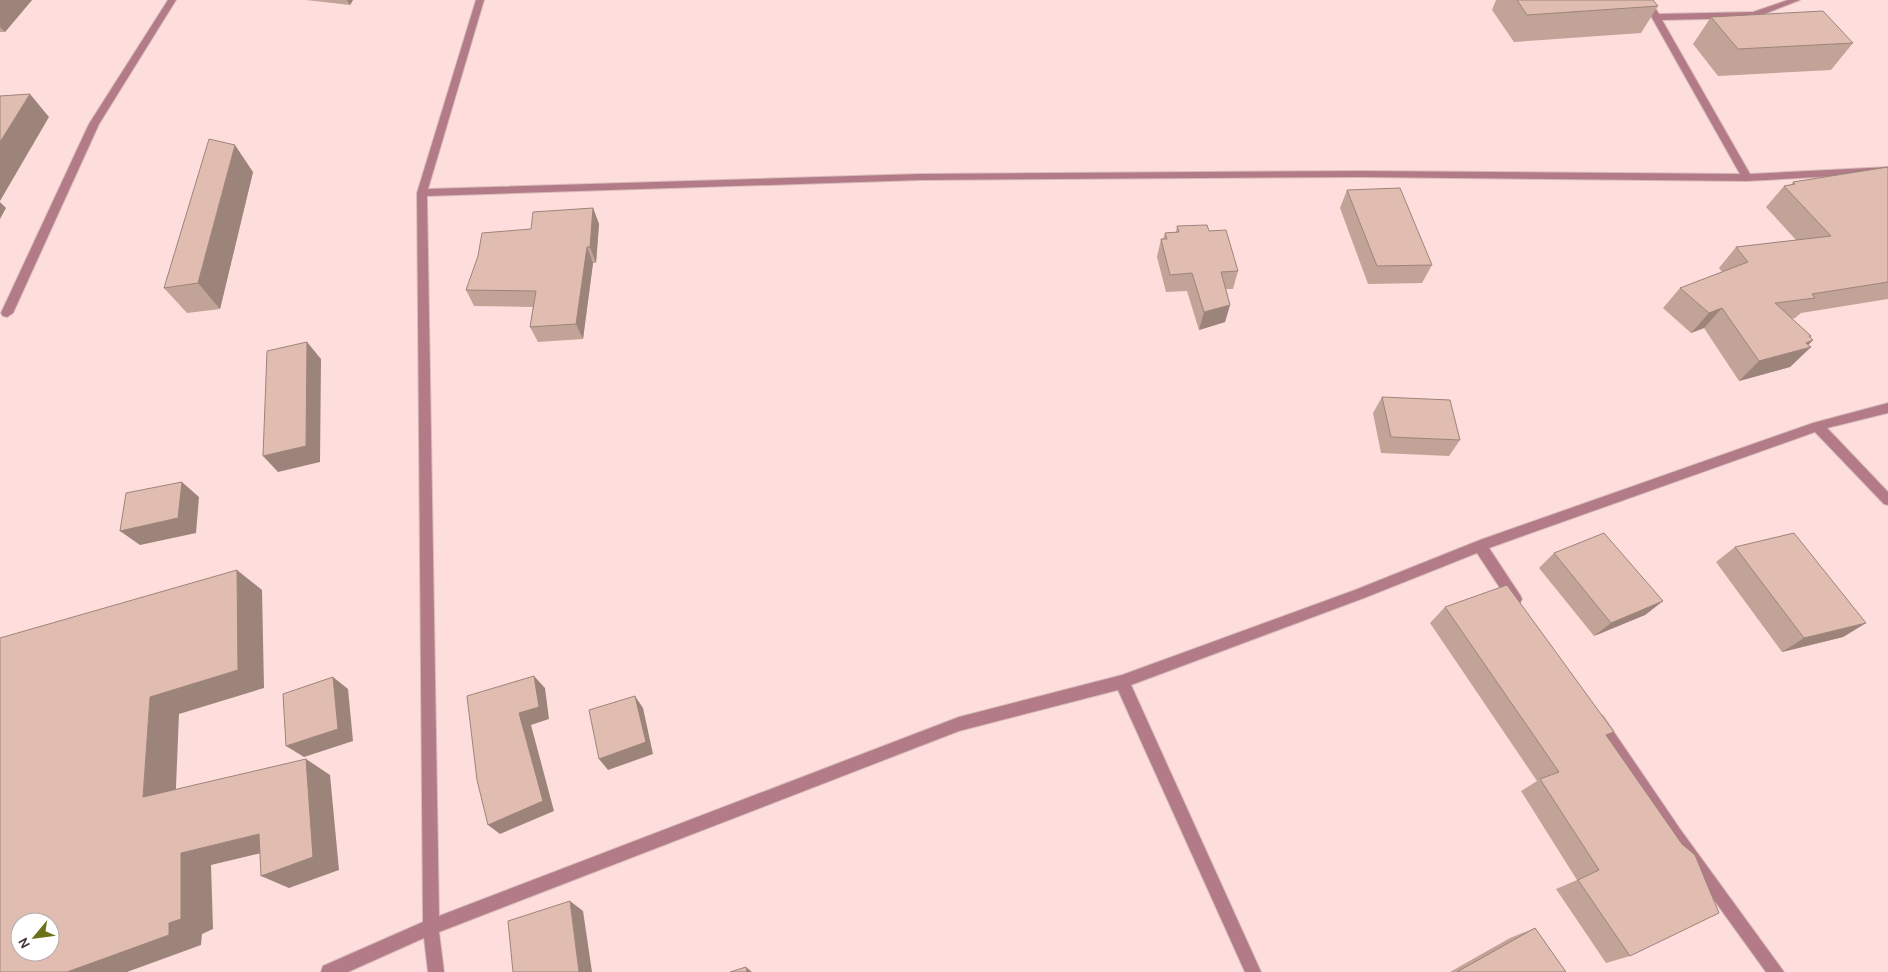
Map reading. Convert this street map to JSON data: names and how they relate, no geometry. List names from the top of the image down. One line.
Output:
{"north":"bottom left"}
